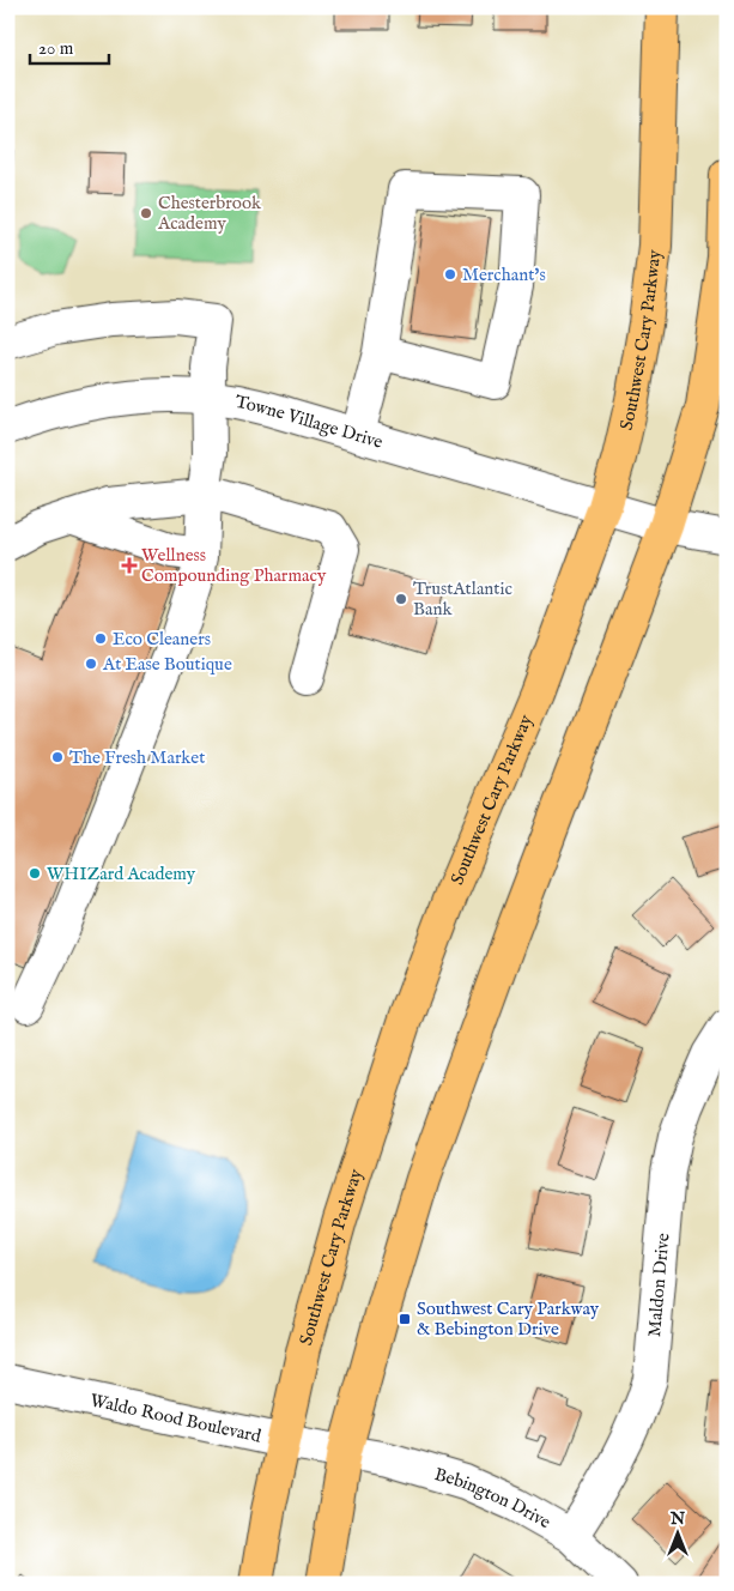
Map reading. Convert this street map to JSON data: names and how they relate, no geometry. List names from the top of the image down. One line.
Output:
{"streets":{"main road":["Southwest Cary Parkway"],"street":["Towne Village Drive","Maldon Drive","Waldo Rood Boulevard","Bebington Drive"]},"crossings":[["Southwest Cary Parkway","Towne Village Drive"],["Southwest Cary Parkway","Waldo Rood Boulevard"],["Maldon Drive","Bebington Drive"],["Waldo Rood Boulevard","Bebington Drive"]],"places":{"other":["Chesterbrook Academy","Merchant's","TrustAtlantic Bank","Eco Cleaners","At Ease Boutique","The Fresh Market","WHIZard Academy"],"health":["Wellness Compounding Pharmacy"],"transit":["Southwest Cary Parkway & Bebington Drive"]},"scale_bar":"20 m","north":"top"}
